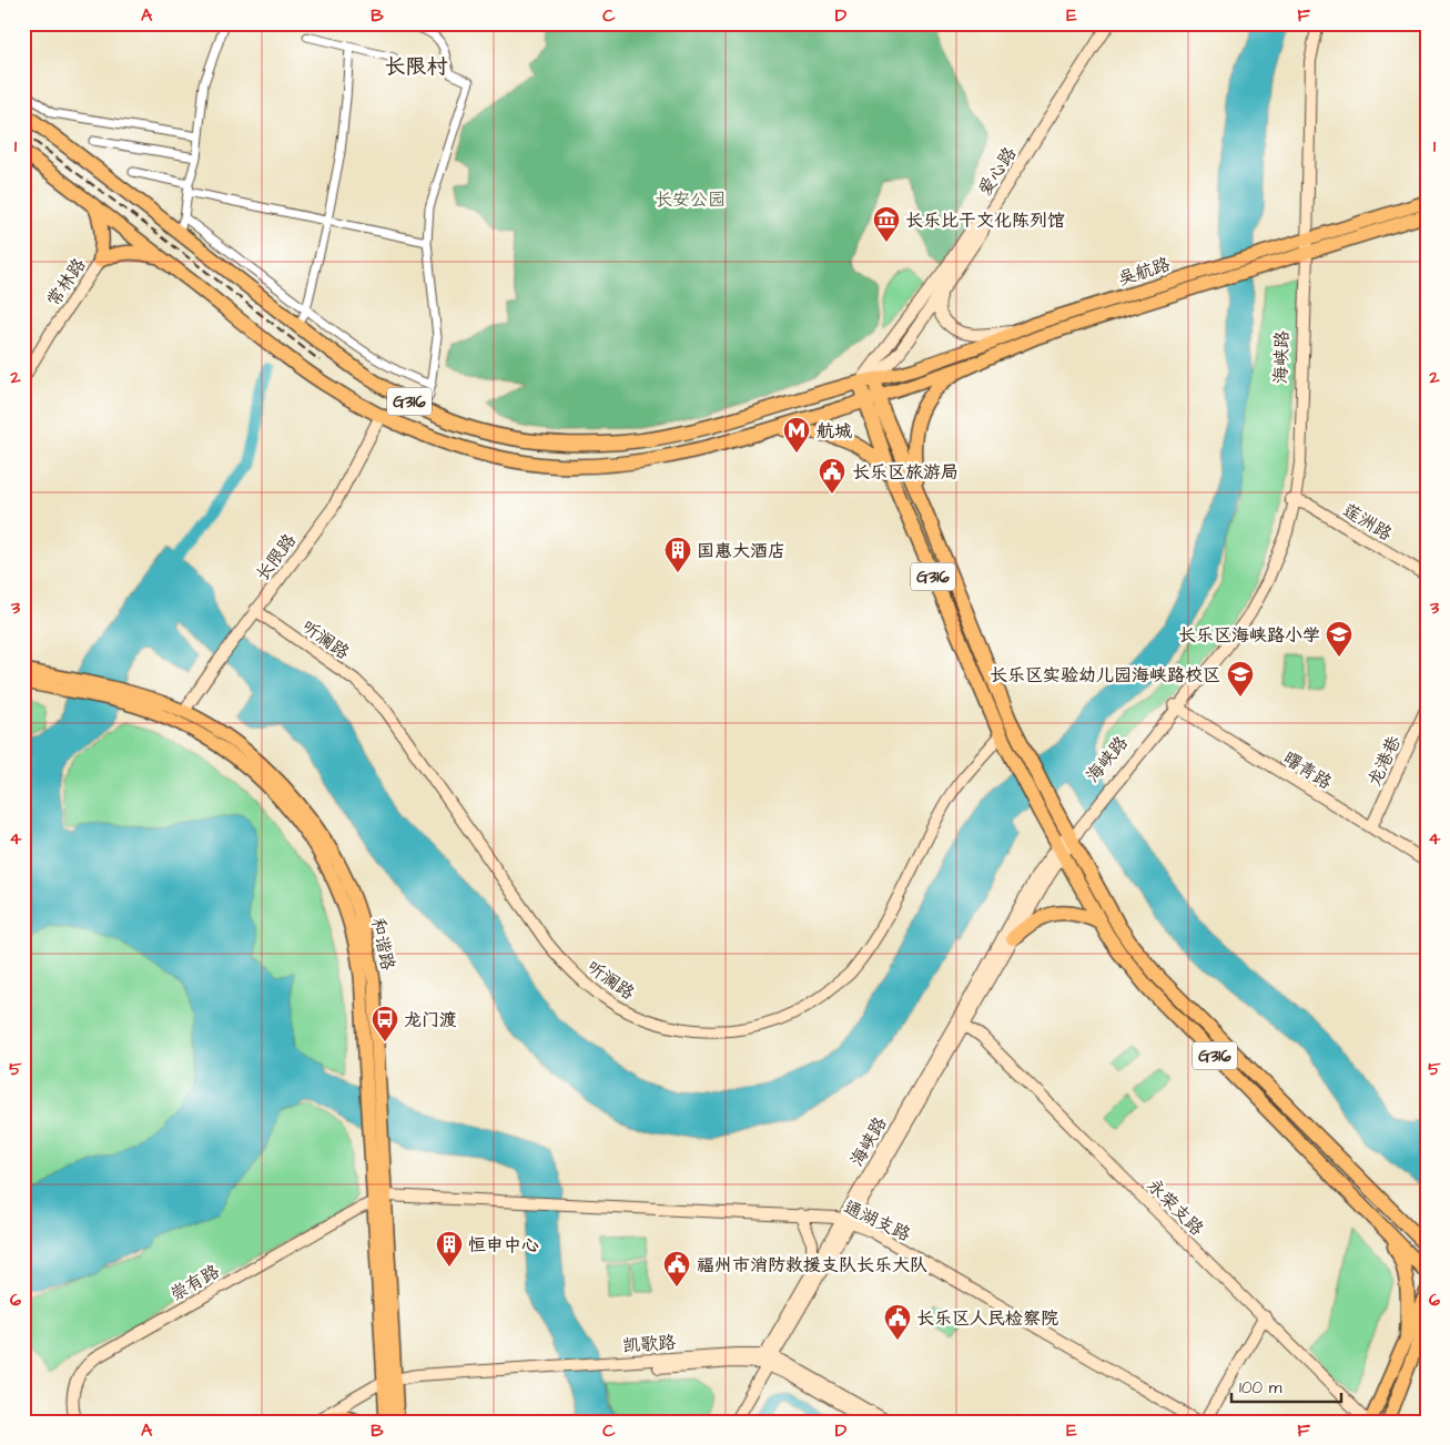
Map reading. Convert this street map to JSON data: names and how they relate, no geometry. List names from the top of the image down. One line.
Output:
{"streets":{"highway":["G316"],"main road":["吴航路","和谐路"],"street":["爱心路","常林路","海峡路","莲洲路","长限路","听澜路","龙港巷","曙青路","永荣支路","通湖支路","崇有路","凯歌路"]},"crossings":[["爱心路","G316"],["吴航路","海峡路"],["吴航路","G316"],["海峡路","G316"],["海峡路","莲洲路"],["海峡路","曙青路"],["海峡路","永荣支路"],["海峡路","通湖支路"],["海峡路","凯歌路"],["G316","长限路"],["G316","听澜路"],["长限路","听澜路"],["长限路","和谐路"],["龙港巷","曙青路"],["和谐路","通湖支路"],["和谐路","崇有路"],["和谐路","凯歌路"]],"districts":["长限村"],"parks":["长安公园"],"places":{"museum":["长乐比干文化陈列馆"],"metro station":["航城"],"public building":["长乐区旅游局","福州市消防救援支队长乐大队","长乐区人民检察院"],"building":["国惠大酒店","恒申中心"],"school or university":["长乐区海峡路小学","长乐区实验幼儿园海峡路校区"],"bus stop":["龙门渡"]},"scale_bar":"100 m","grid":{"columns":["A","B","C","D","E","F"],"rows":["1","2","3","4","5","6"]}}
